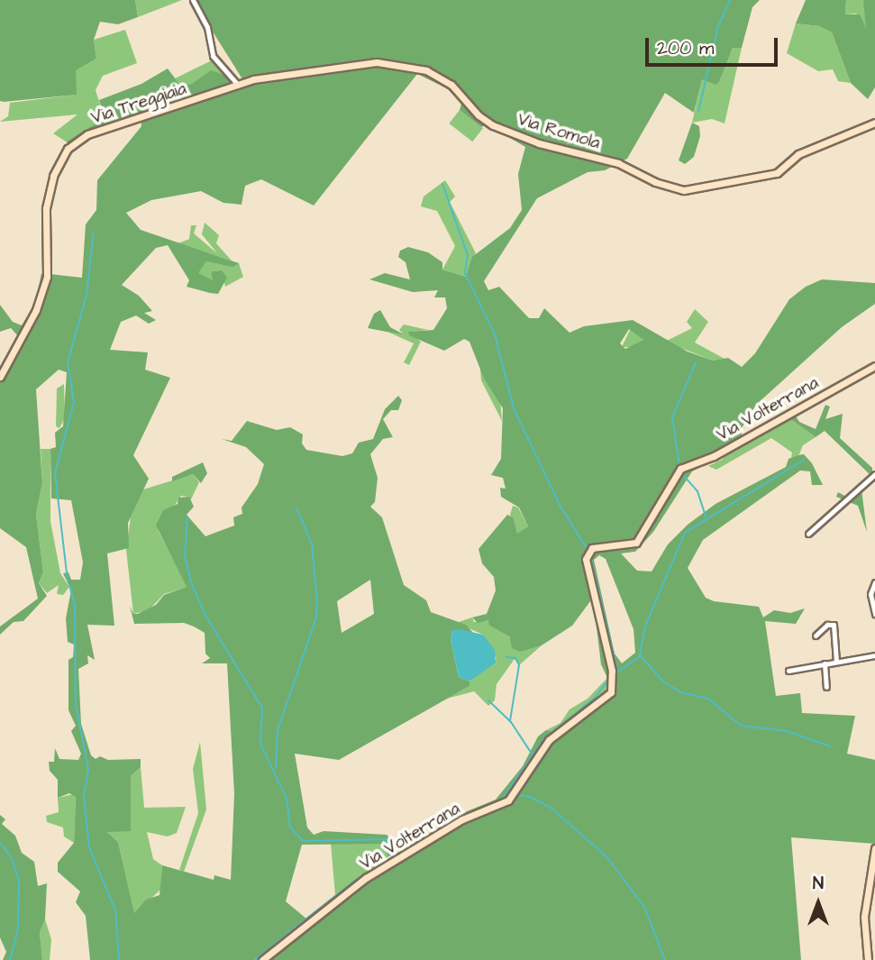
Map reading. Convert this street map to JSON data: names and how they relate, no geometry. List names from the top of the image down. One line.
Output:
{"streets":{"street":["Via Treggiaia","Via Romola","Via Volterrana"]},"crossings":[["Via Treggiaia","Via Romola"]],"scale_bar":"200 m","north":"top"}
